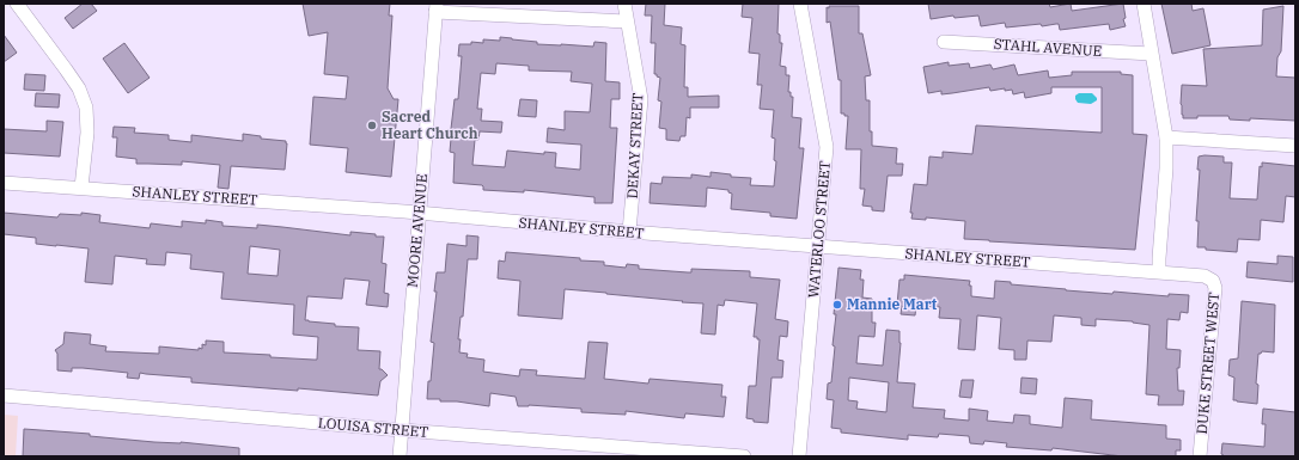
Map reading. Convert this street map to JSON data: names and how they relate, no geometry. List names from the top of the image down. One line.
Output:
{"streets":{"street":["STAHL AVENUE","DEKAY STREET","SHANLEY STREET","WATERLOO STREET","MOORE AVENUE","DUKE STREET WEST","LOUISA STREET"]},"crossings":[["DEKAY STREET","SHANLEY STREET"],["SHANLEY STREET","WATERLOO STREET"],["SHANLEY STREET","MOORE AVENUE"],["SHANLEY STREET","DUKE STREET WEST"],["MOORE AVENUE","LOUISA STREET"]],"places":["Sacred Heart Church","Mannie Mart"]}
